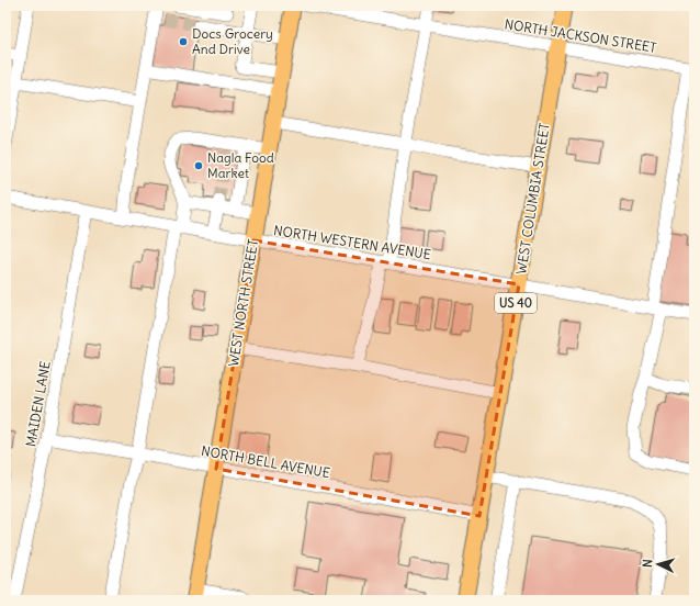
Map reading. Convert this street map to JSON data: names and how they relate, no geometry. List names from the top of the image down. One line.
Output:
{"streets":{"main road":["WEST COLUMBIA STREET","WEST NORTH STREET","US 40"],"street":["NORTH JACKSON STREET","NORTH WESTERN AVENUE","MAIDEN LANE","NORTH BELL AVENUE"]},"crossings":[["NORTH JACKSON STREET","WEST COLUMBIA STREET"],["WEST COLUMBIA STREET","NORTH WESTERN AVENUE"],["WEST COLUMBIA STREET","NORTH BELL AVENUE"],["NORTH WESTERN AVENUE","WEST NORTH STREET"],["NORTH WESTERN AVENUE","MAIDEN LANE"],["WEST NORTH STREET","NORTH BELL AVENUE"],["MAIDEN LANE","NORTH BELL AVENUE"]],"places":["Docs Grocery And Drive","Nagla Food Market"],"north":"left"}
